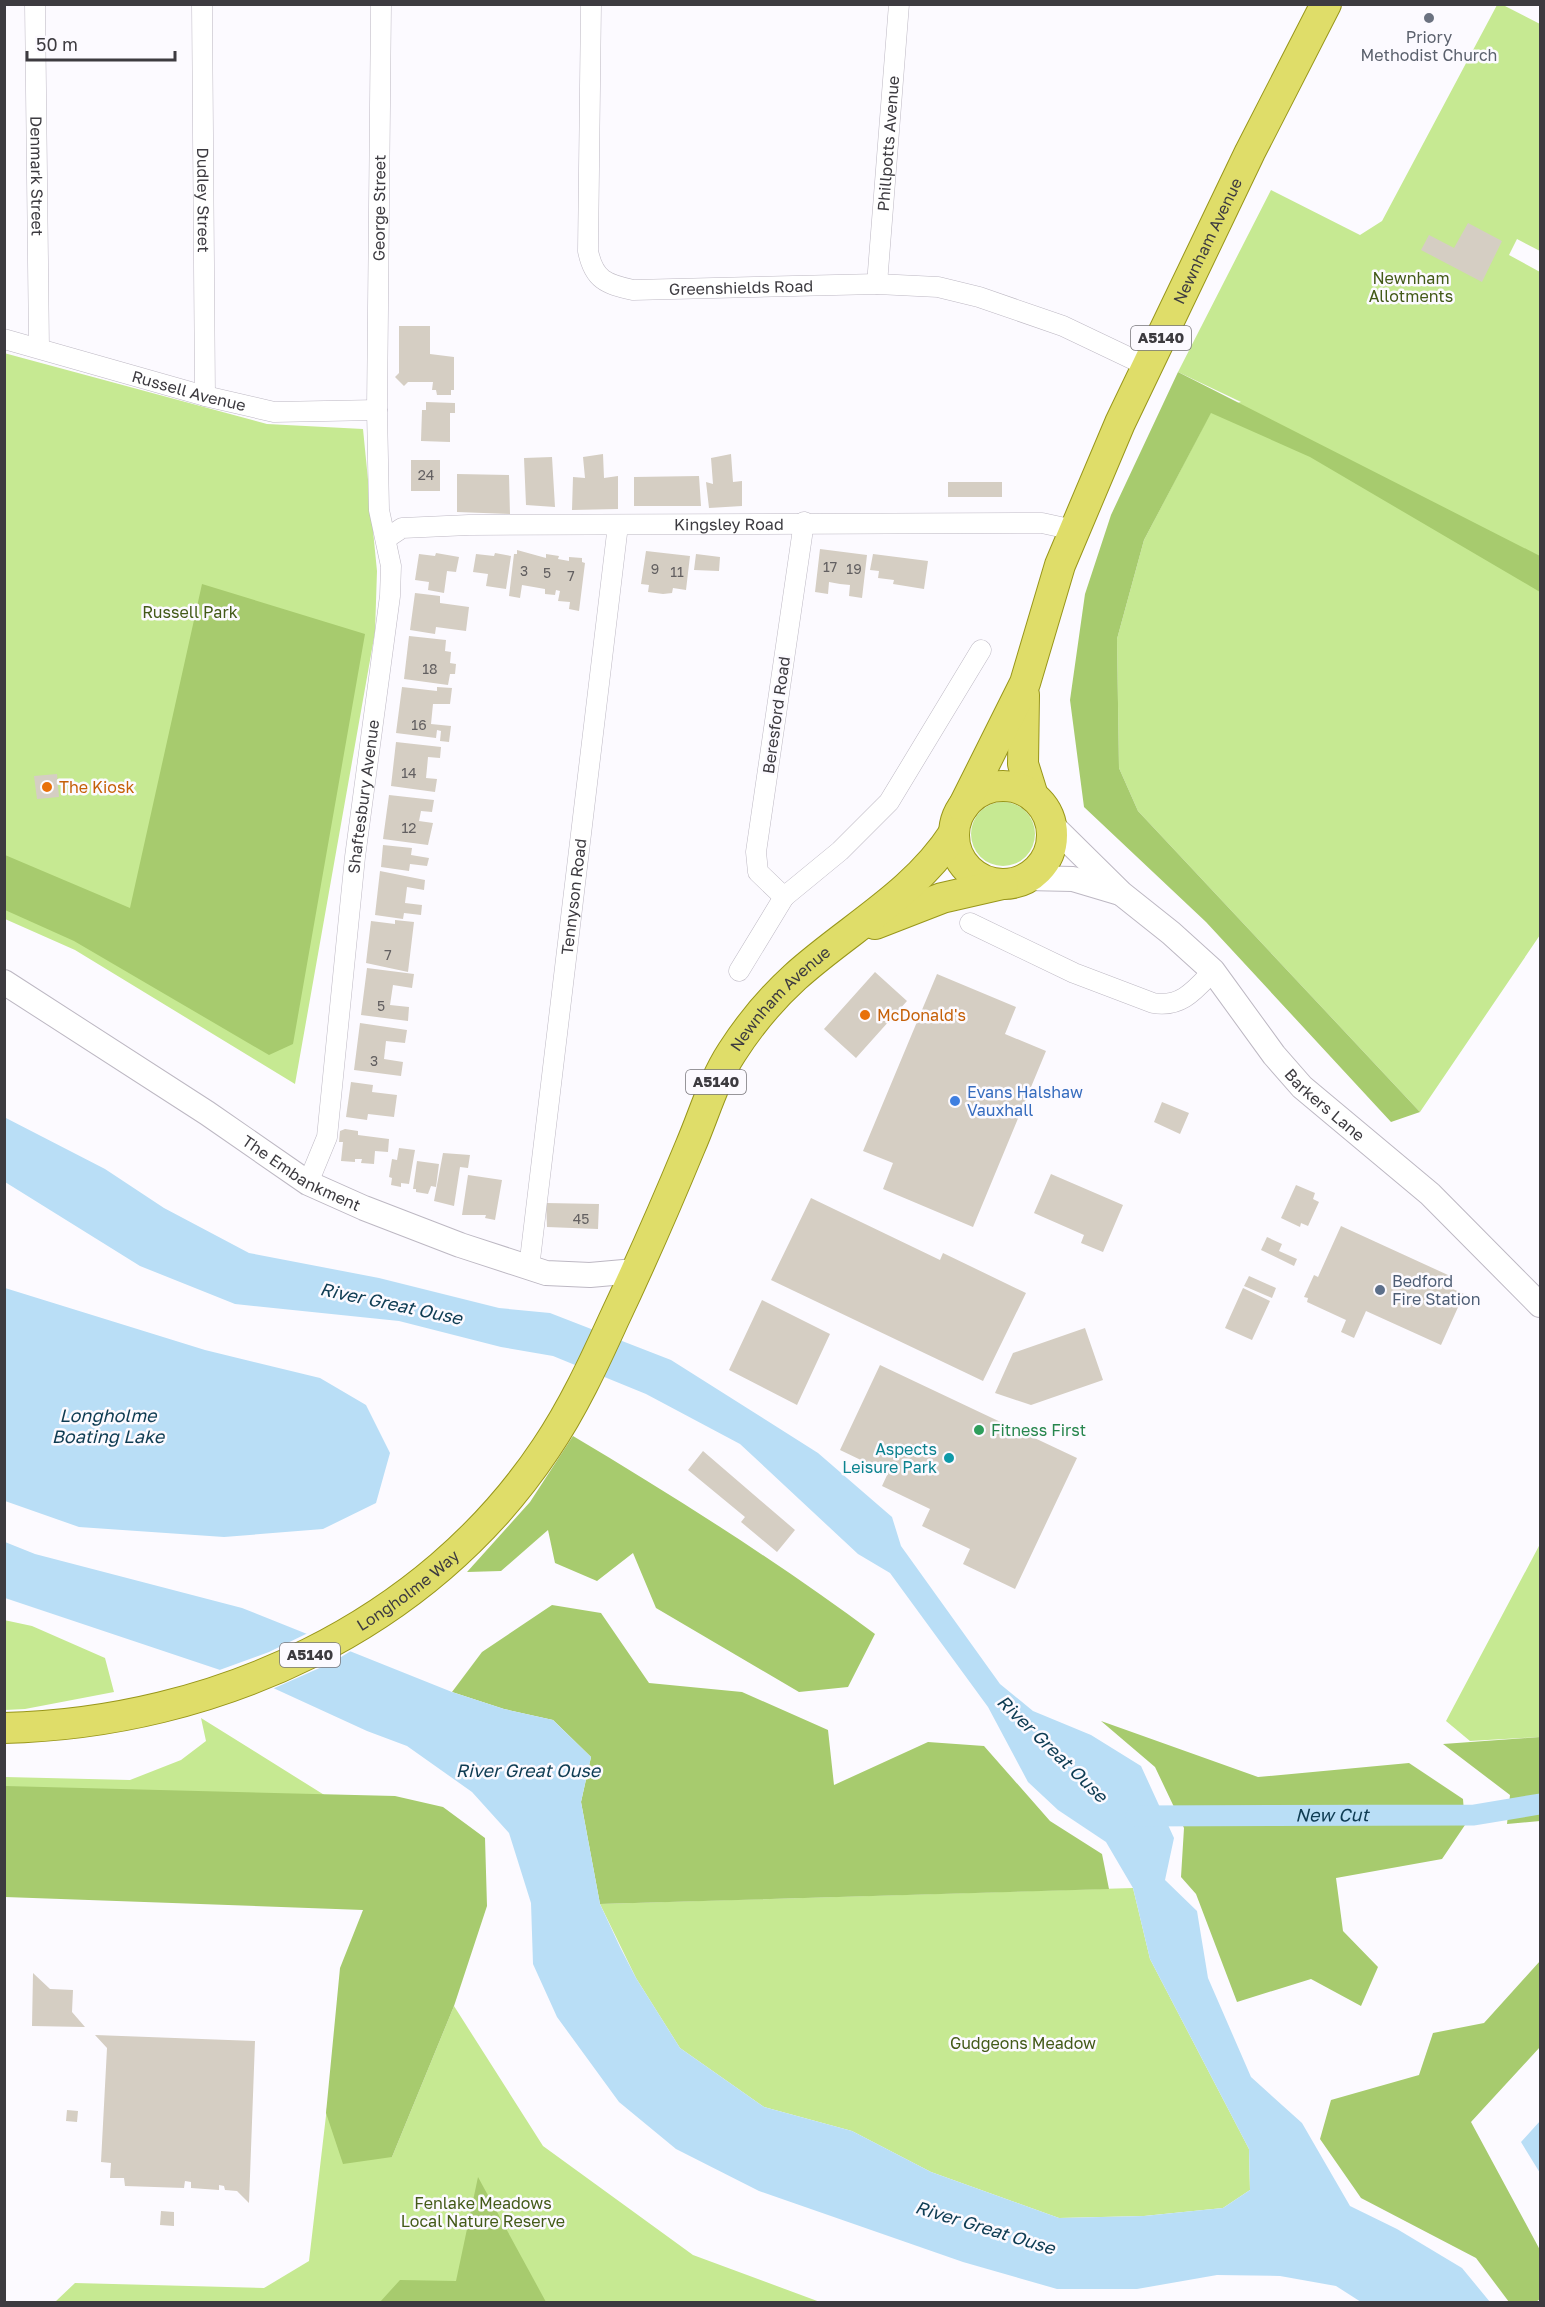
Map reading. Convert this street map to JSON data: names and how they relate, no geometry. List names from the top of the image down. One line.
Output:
{"streets":{"main road":["Newnham Avenue","A5140","Longholme Way"],"street":["Phillpotts Avenue","Denmark Street","Dudley Street","George Street","Greenshields Road","Russell Avenue","Kingsley Road","Beresford Road","Shaftesbury Avenue","Tennyson Road","Barkers Lane","The Embankment"]},"crossings":[["Phillpotts Avenue","Greenshields Road"],["Denmark Street","Russell Avenue"],["Dudley Street","Russell Avenue"],["George Street","Russell Avenue"],["George Street","Shaftesbury Avenue"],["Newnham Avenue","Greenshields Road"],["Newnham Avenue","Kingsley Road"],["Newnham Avenue","Barkers Lane"],["Newnham Avenue","The Embankment"],["Newnham Avenue","Longholme Way"],["Russell Avenue","Shaftesbury Avenue"],["Kingsley Road","Beresford Road"],["Kingsley Road","Shaftesbury Avenue"],["Kingsley Road","Tennyson Road"],["Shaftesbury Avenue","The Embankment"],["Tennyson Road","The Embankment"],["The Embankment","Longholme Way"]],"water":["River Great Ouse","Longholme Boating Lake","New Cut"],"parks":["Newnham Allotments","Russell Park","Gudgeons Meadow","Fenlake Meadows Local Nature Reserve"],"places":["Priory Methodist Church","The Kiosk","McDonald's","Evans Halshaw Vauxhall","Bedford Fire Station","Fitness First","Aspects Leisure Park"],"house_numbers":["24","17","9","19","3","11","5","7","18","16","14","12","7","5","3","45"],"scale_bar":"50 m"}
